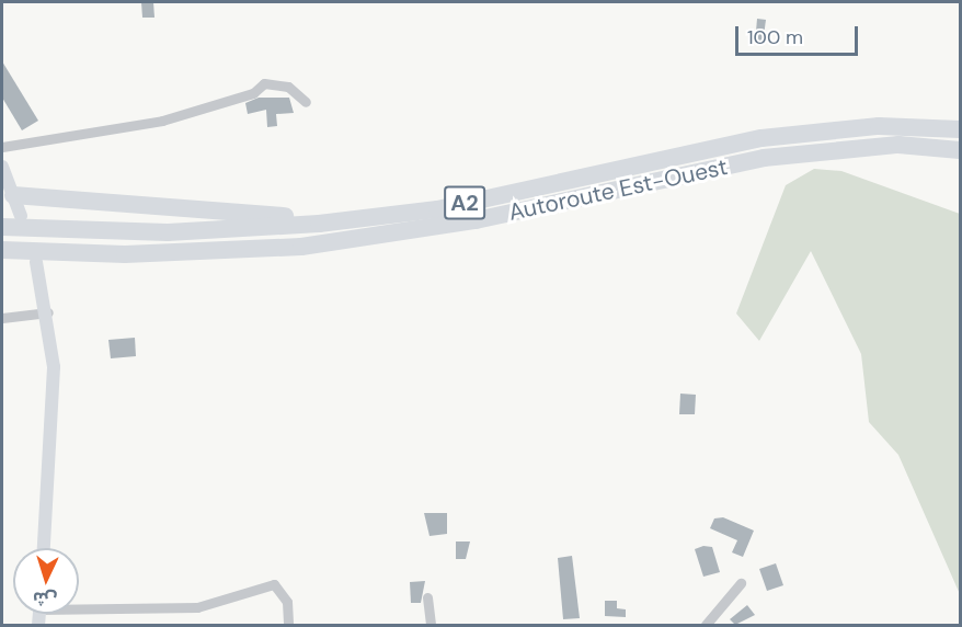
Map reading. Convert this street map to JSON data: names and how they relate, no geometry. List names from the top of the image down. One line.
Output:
{"streets":{"highway":["Autoroute Est-Ouest","A2"]},"scale_bar":"100 m","north":"bottom"}
